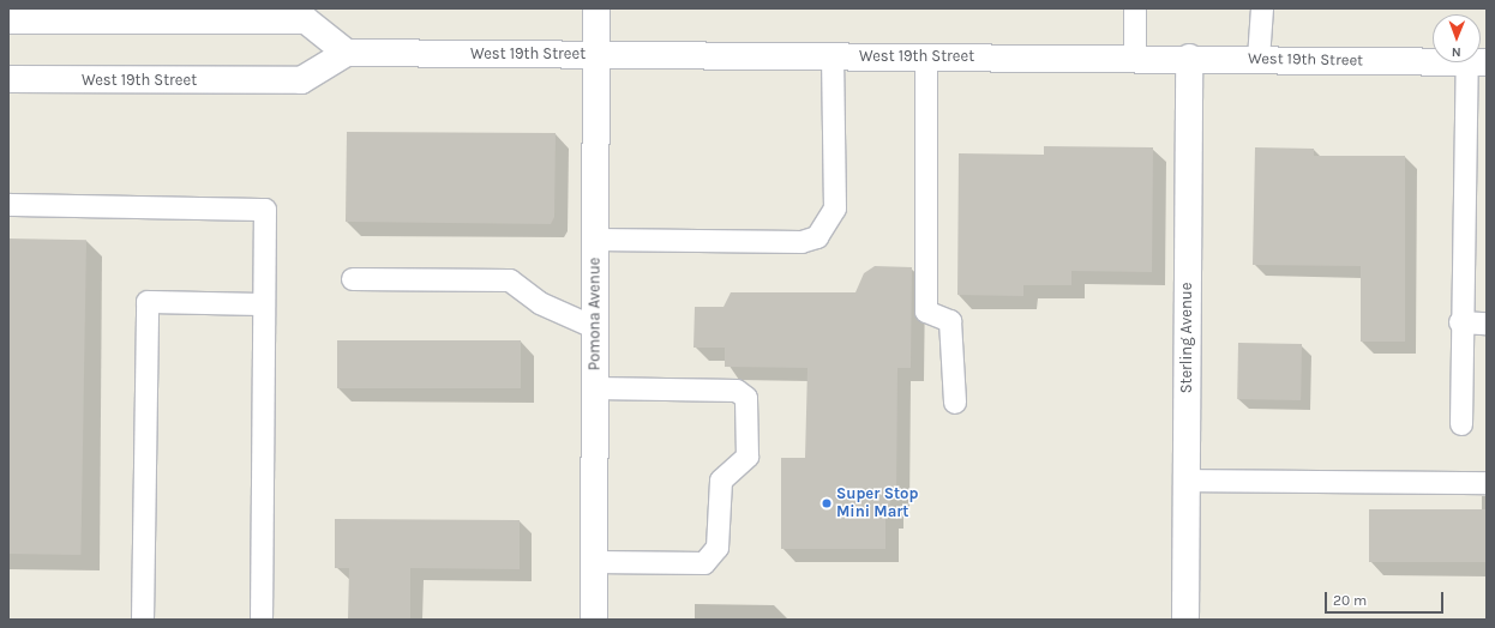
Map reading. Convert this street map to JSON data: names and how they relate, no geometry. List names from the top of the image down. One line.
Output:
{"streets":{"main road":["West 19th Street","Pomona Avenue","Sterling Avenue"]},"crossings":[["West 19th Street","Pomona Avenue"],["West 19th Street","Sterling Avenue"]],"places":["Super Stop Mini Mart"],"scale_bar":"20 m","north":"bottom"}
